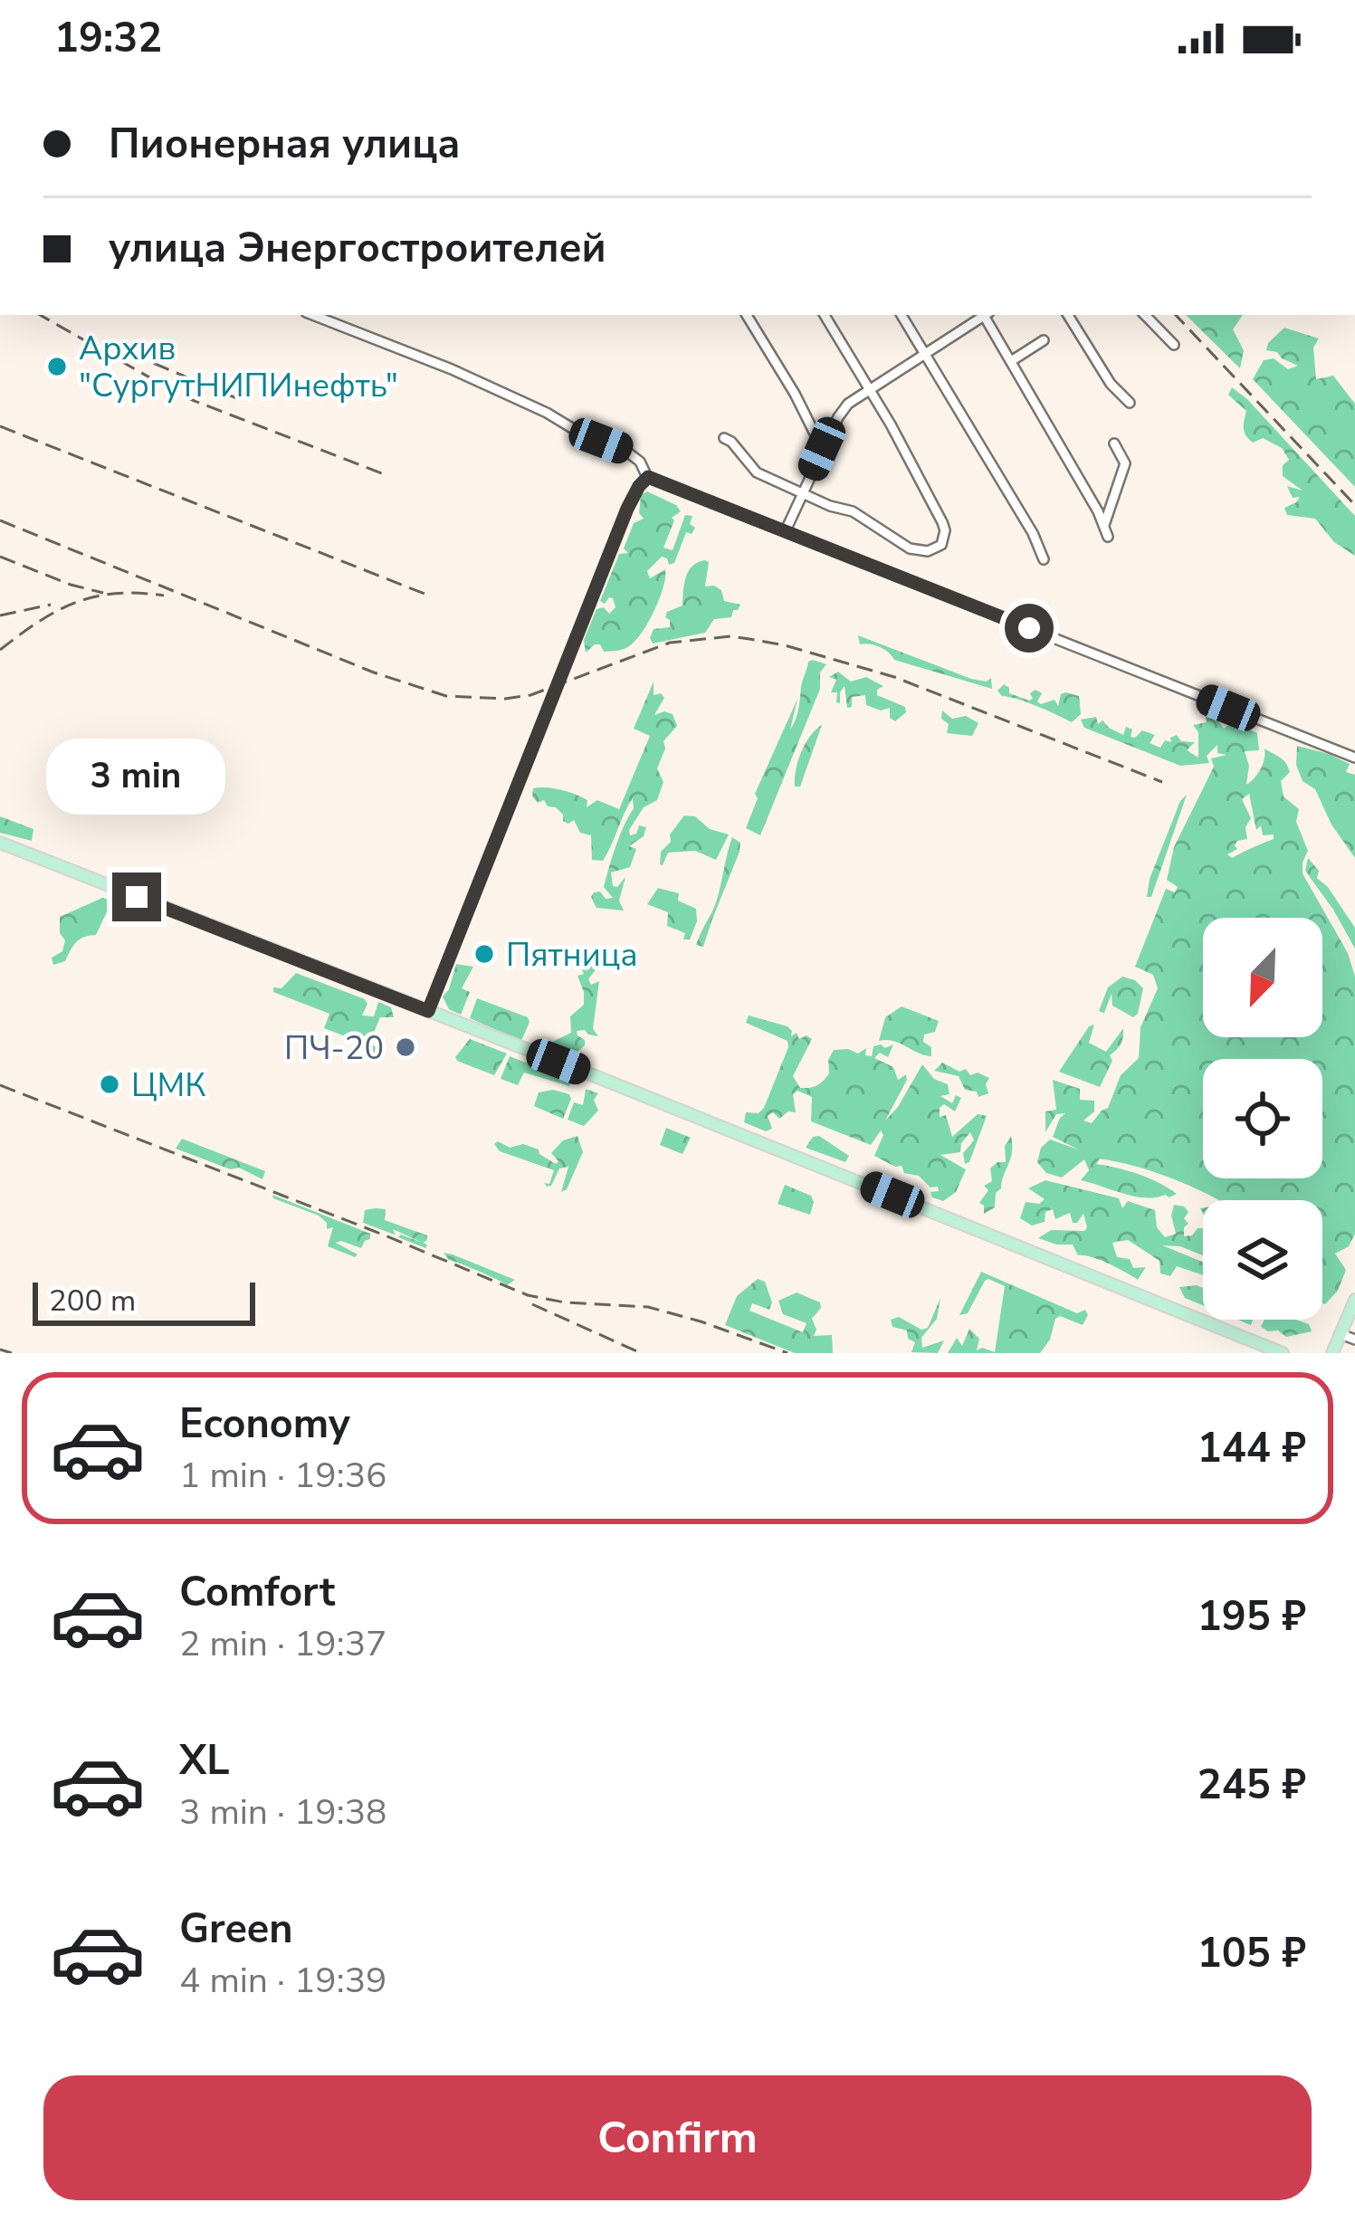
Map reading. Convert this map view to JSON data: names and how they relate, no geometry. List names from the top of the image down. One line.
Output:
{"places":["Архив \"СургутНИПИнефть\"","Пятница","ПЧ-20","ЦМК"],"scale_bar":"200 m","north":"bottom left","page":{"status":"19:32","banner":["Пионерная улица","улица Энергостроителей"],"bubble":"3 min","scale":"200 m","list":[{"name":"Economy","note":"1 min · 19:36","value":"144 ₽"},{"name":"Comfort","note":"2 min · 19:37","value":"195 ₽"},{"name":"XL","note":"3 min · 19:38","value":"245 ₽"},{"name":"Green","note":"4 min · 19:39","value":"105 ₽"}],"buttons":"Confirm"}}
